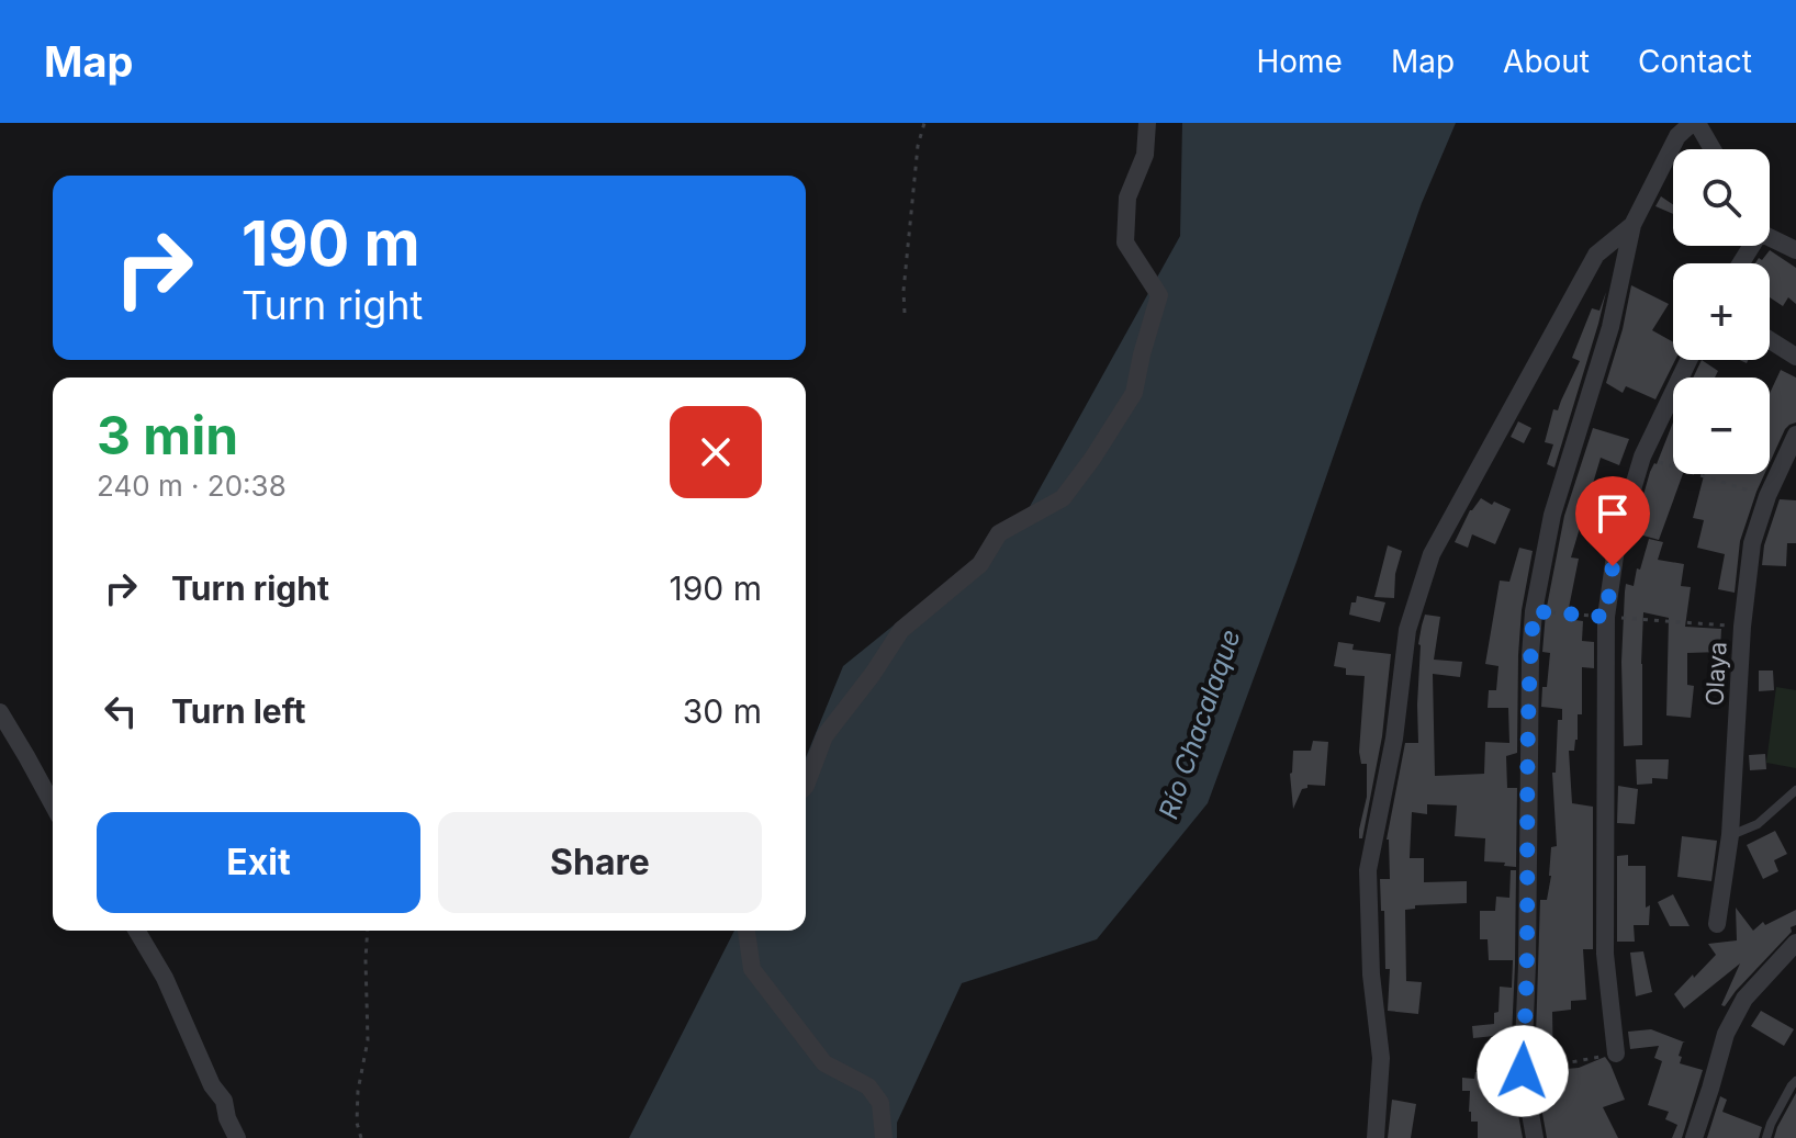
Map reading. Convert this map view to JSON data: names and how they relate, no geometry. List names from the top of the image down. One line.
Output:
{"streets":{"street":["Olaya"]},"water":["Río Chacalaque"],"page":{"header":"Map","nav":["Home","Map","About","Contact"],"map_buttons":["+","−"],"turn":["190 m","Turn right"],"heading":["3 min","240 m · 20:38"],"list":[{"name":"Turn right","value":"190 m"},{"name":"Turn left","value":"30 m"}],"buttons":["Exit","Share"]}}
